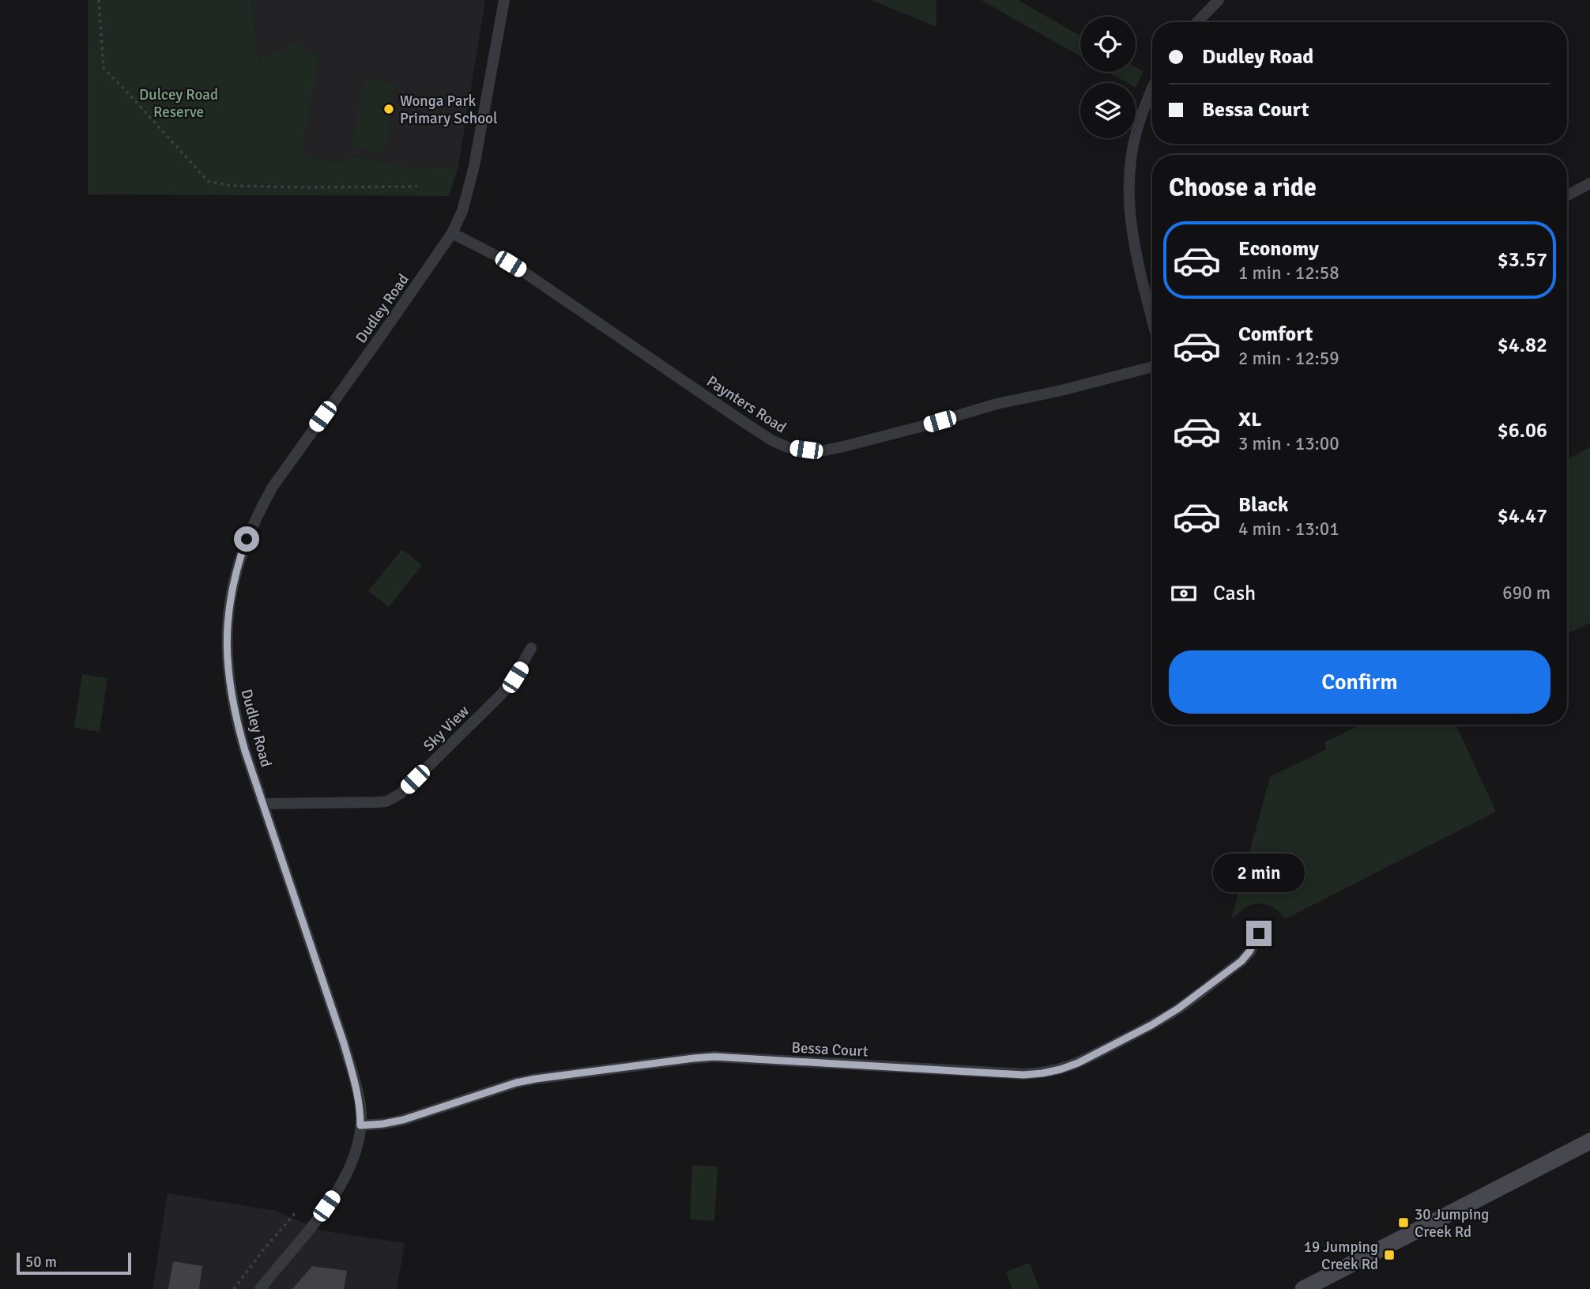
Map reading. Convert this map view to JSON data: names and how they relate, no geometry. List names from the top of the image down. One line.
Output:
{"streets":{"street":["Dudley Road","Paynters Road","Sky View","Bessa Court"]},"crossings":[["Dudley Road","Paynters Road"],["Dudley Road","Sky View"],["Dudley Road","Bessa Court"]],"parks":["Dulcey Road Reserve"],"places":{"other":["Wonga Park Primary School"],"transit":["30 Jumping Creek Rd","19 Jumping Creek Rd"]},"scale_bar":"50 m","page":{"banner":["Dudley Road","Bessa Court"],"heading":"Choose a ride","list":[{"name":"Economy","note":"1 min · 12:58","value":"$3.57"},{"name":"Comfort","note":"2 min · 12:59","value":"$4.82"},{"name":"XL","note":"3 min · 13:00","value":"$6.06"},{"name":"Black","note":"4 min · 13:01","value":"$4.47"}],"pay":["Cash","690 m"],"buttons":"Confirm","bubble":"2 min","scale":"50 m"}}
